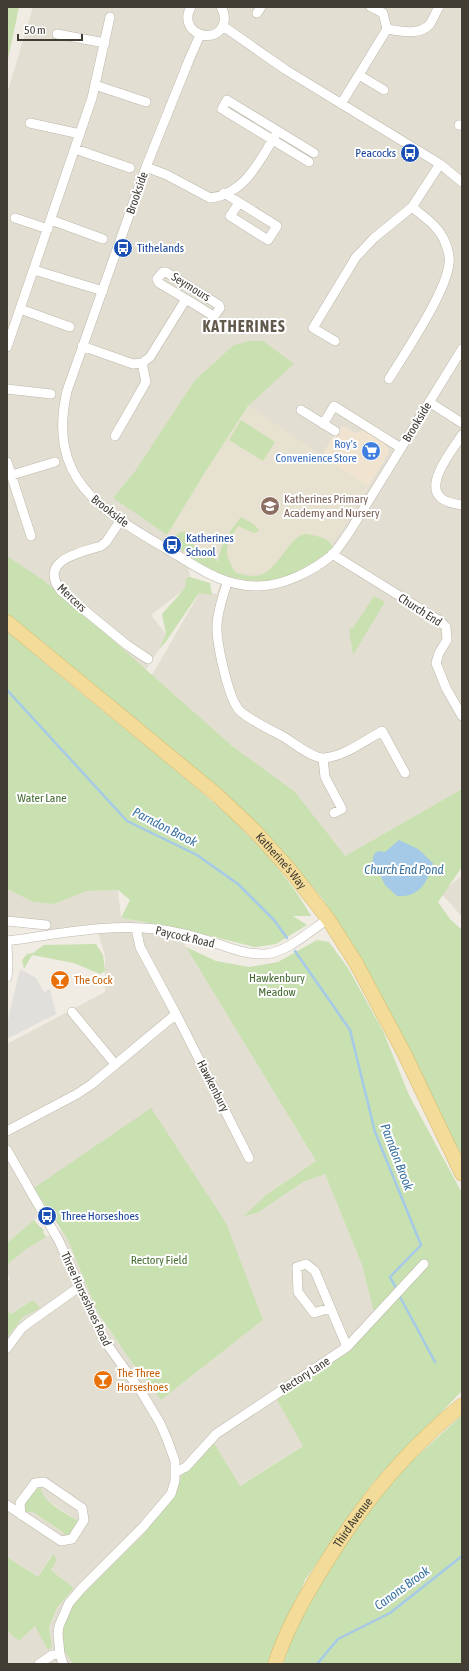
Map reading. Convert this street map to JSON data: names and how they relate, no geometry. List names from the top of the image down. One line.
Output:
{"streets":{"main road":["Katherine's Way","Third Avenue"],"street":["Brookside","Seymours","Mercers","Church End","Paycock Road","Hawkenbury","Three Horseshoes Road","Rectory Lane"]},"crossings":[["Brookside","Mercers"],["Brookside","Church End"],["Katherine's Way","Paycock Road"],["Paycock Road","Hawkenbury"],["Three Horseshoes Road","Rectory Lane"]],"districts":["KATHERINES"],"water":["Parndon Brook","Church End Pond","Canons Brook"],"parks":["Water Lane","Hawkenbury Meadow","Rectory Field"],"places":{"bus stop":["Peacocks","Tithelands","Katherines School","Three Horseshoes"],"supermarket":["Roy's Convenience Store"],"school or university":["Katherines Primary Academy and Nursery"],"bar":["The Cock","The Three Horseshoes"]},"scale_bar":"50 m"}
